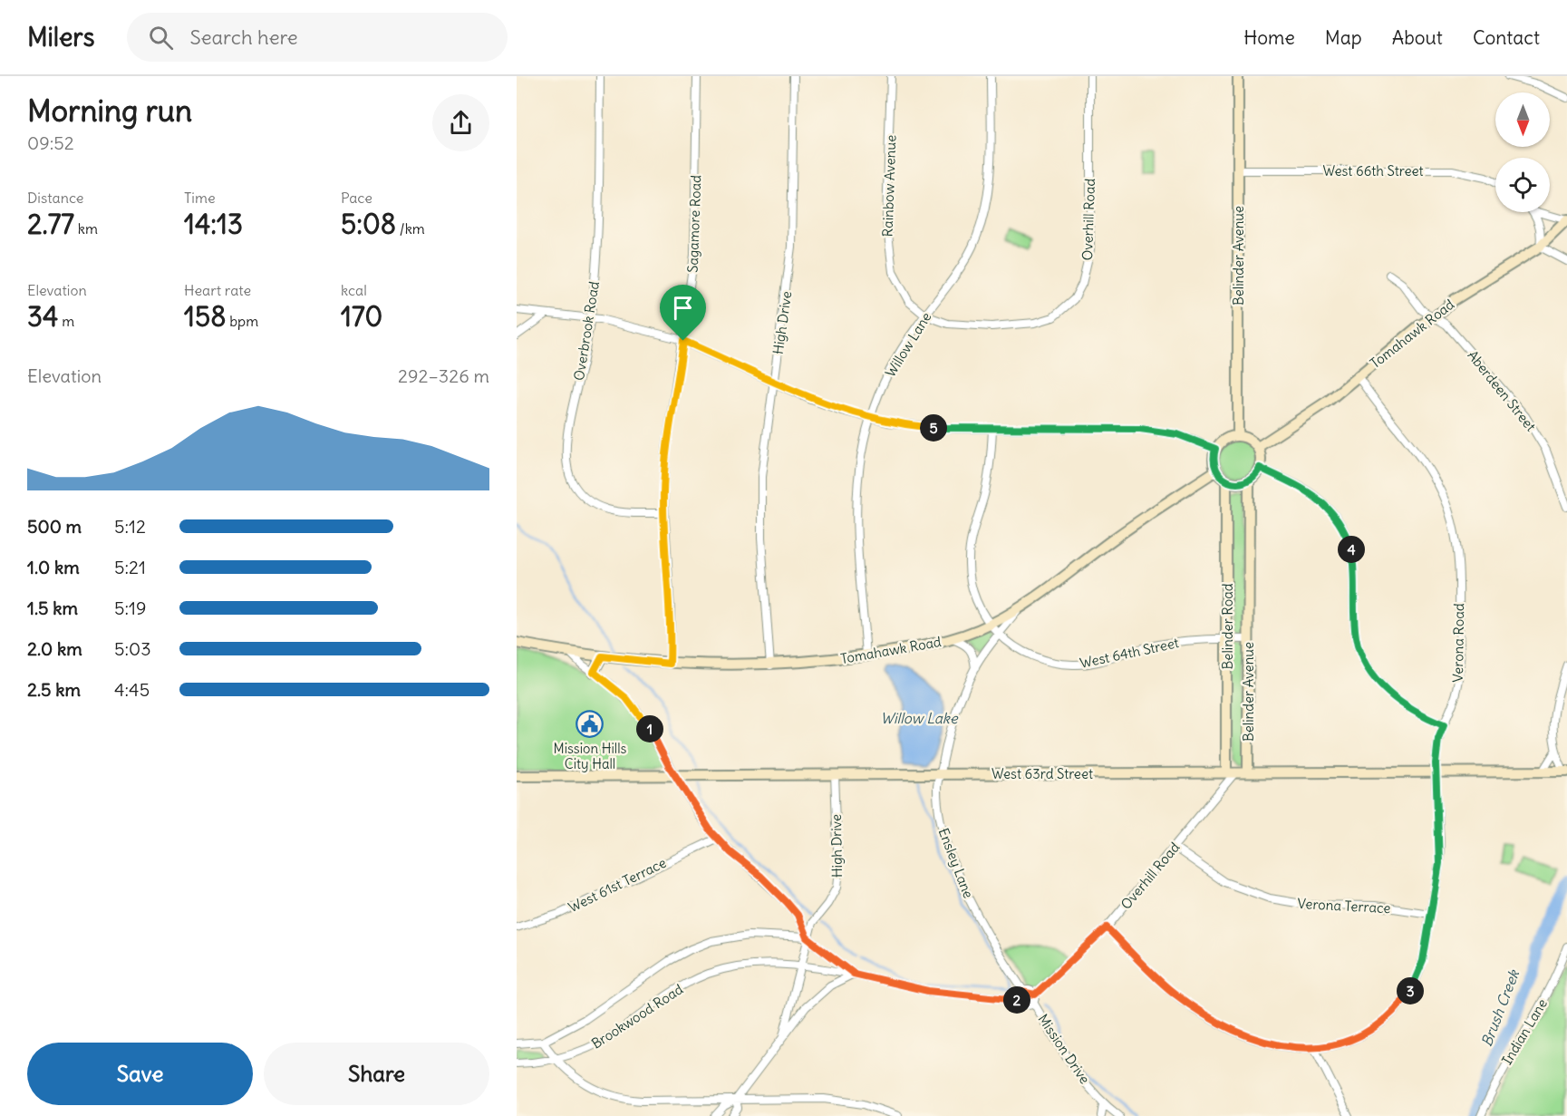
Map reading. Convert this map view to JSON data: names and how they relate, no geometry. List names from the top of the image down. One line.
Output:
{"streets":{"street":["West 66th Street","Rainbow Avenue","Overhill Road","Sagamore Road","Belinder Avenue","High Drive","Overbrook Road","Tomahawk Road","Willow Lane","Aberdeen Street","Belinder Road","Verona Road","West 64th Street","West 63rd Street","Ensley Lane","West 61st Terrace","Verona Terrace","Brookwood Road","Indian Lane","Mission Drive"]},"crossings":[["West 66th Street","Belinder Avenue"],["Rainbow Avenue","Overhill Road"],["Rainbow Avenue","Willow Lane"],["Overhill Road","Willow Lane"],["Overhill Road","Belinder Road"],["Overhill Road","Verona Road"],["Overhill Road","West 63rd Street"],["Overhill Road","Verona Terrace"],["Sagamore Road","Overbrook Road"],["Sagamore Road","Tomahawk Road"],["Belinder Avenue","Tomahawk Road"],["Belinder Avenue","Belinder Road"],["Belinder Avenue","West 64th Street"],["Belinder Avenue","West 63rd Street"],["High Drive","Tomahawk Road"],["High Drive","West 63rd Street"],["High Drive","Brookwood Road"],["Tomahawk Road","Willow Lane"],["Tomahawk Road","Aberdeen Street"],["Tomahawk Road","Belinder Road"],["Tomahawk Road","Verona Road"],["Tomahawk Road","West 64th Street"],["Tomahawk Road","Ensley Lane"],["Belinder Road","West 64th Street"],["Belinder Road","West 63rd Street"],["Verona Road","West 63rd Street"],["Verona Road","Verona Terrace"],["West 64th Street","Ensley Lane"],["West 63rd Street","Ensley Lane"]],"water":["Willow Lake","Brush Creek"],"places":{"public building":["Mission Hills City Hall"]},"north":"bottom","page":{"header":"Milers","search":"Search here","nav":["Home","Map","About","Contact"],"heading":["Morning run","09:52"],"stats":[["Distance","2.77 km"],["Time","14:13"],["Pace","5:08 /km"],["Elevation","34 m"],["Heart rate","158 bpm"],["kcal","170"]],"chart":["Elevation","292–326 m"],"pins":["5","4","1","3","2"],"list":[{"name":"500 m","note":"5:12"},{"name":"1.0 km","note":"5:21"},{"name":"1.5 km","note":"5:19"},{"name":"2.0 km","note":"5:03"},{"name":"2.5 km","note":"4:45"}],"buttons":["Save","Share"]}}
